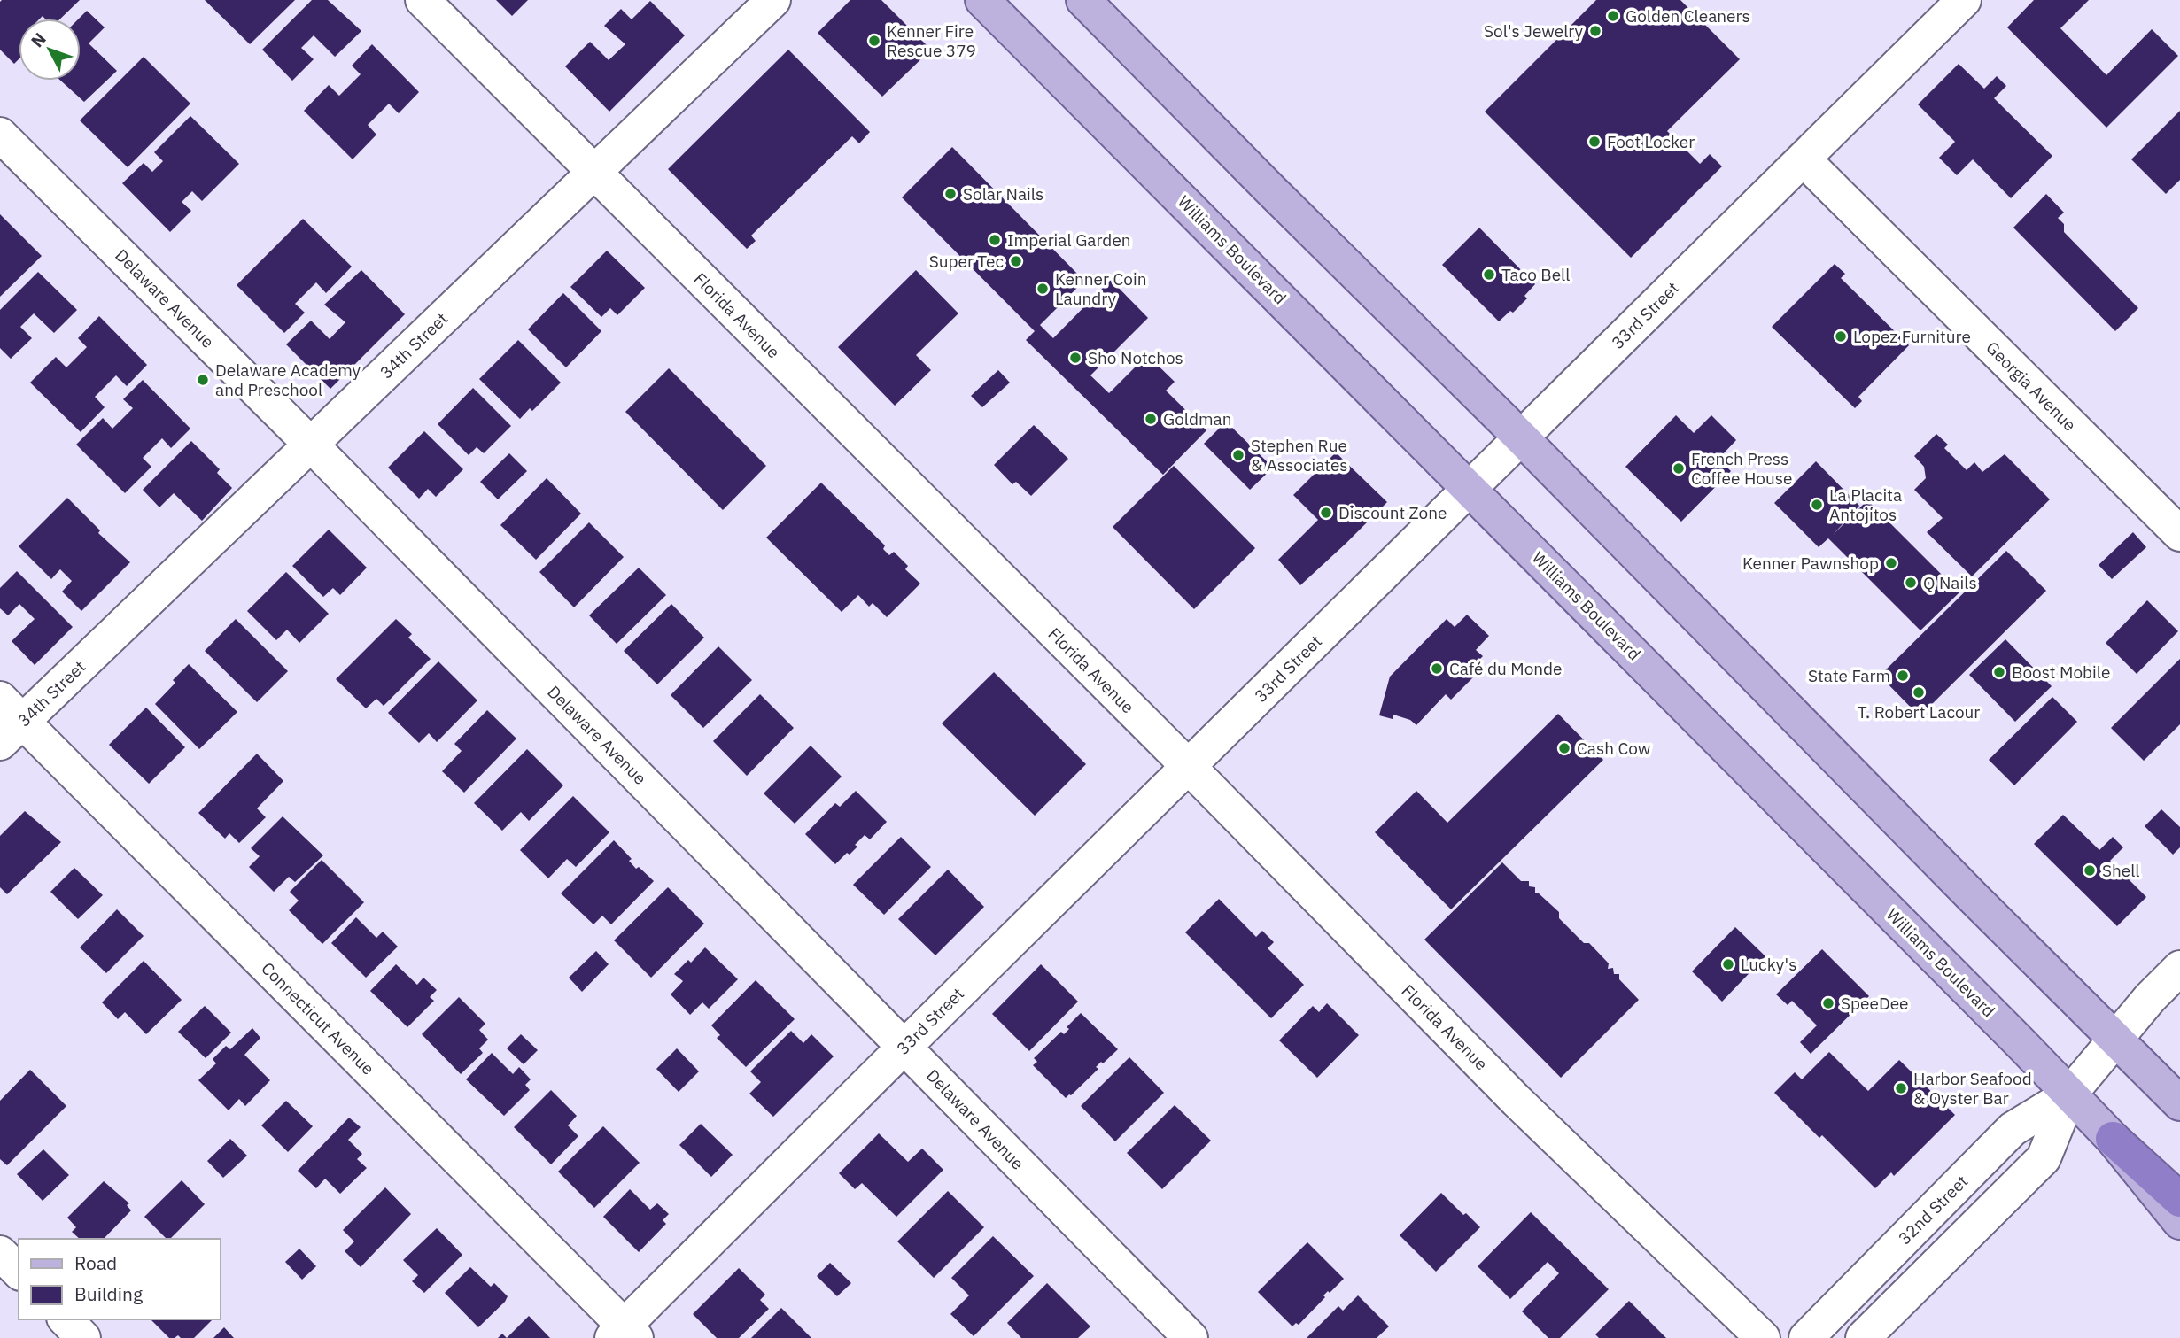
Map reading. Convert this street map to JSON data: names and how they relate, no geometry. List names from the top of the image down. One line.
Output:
{"streets":{"main road":["Williams Boulevard"],"street":["Delaware Avenue","Florida Avenue","33rd Street","34th Street","Georgia Avenue","Connecticut Avenue","32nd Street"]},"crossings":[["Williams Boulevard","33rd Street"],["Williams Boulevard","32nd Street"],["Delaware Avenue","33rd Street"],["Delaware Avenue","34th Street"],["Florida Avenue","33rd Street"],["Florida Avenue","34th Street"],["33rd Street","Georgia Avenue"],["33rd Street","Connecticut Avenue"],["34th Street","Connecticut Avenue"]],"places":["Golden Cleaners","Sol's Jewelry","Kenner Fire Rescue 379","Foot Locker","Solar Nails","Imperial Garden","Super Tec","Taco Bell","Kenner Coin Laundry","Lopez Furniture","Sho Notchos","Delaware Academy and Preschool","Goldman","Stephen Rue & Associates","French Press Coffee House","La Placita Antojitos","Discount Zone","Kenner Pawnshop","Q Nails","Café du Monde","Boost Mobile","State Farm","T. Robert Lacour","Cash Cow","Shell","Lucky's","SpeeDee","Harbor Seafood & Oyster Bar"],"legend":["Road","Building"],"north":"top left"}
